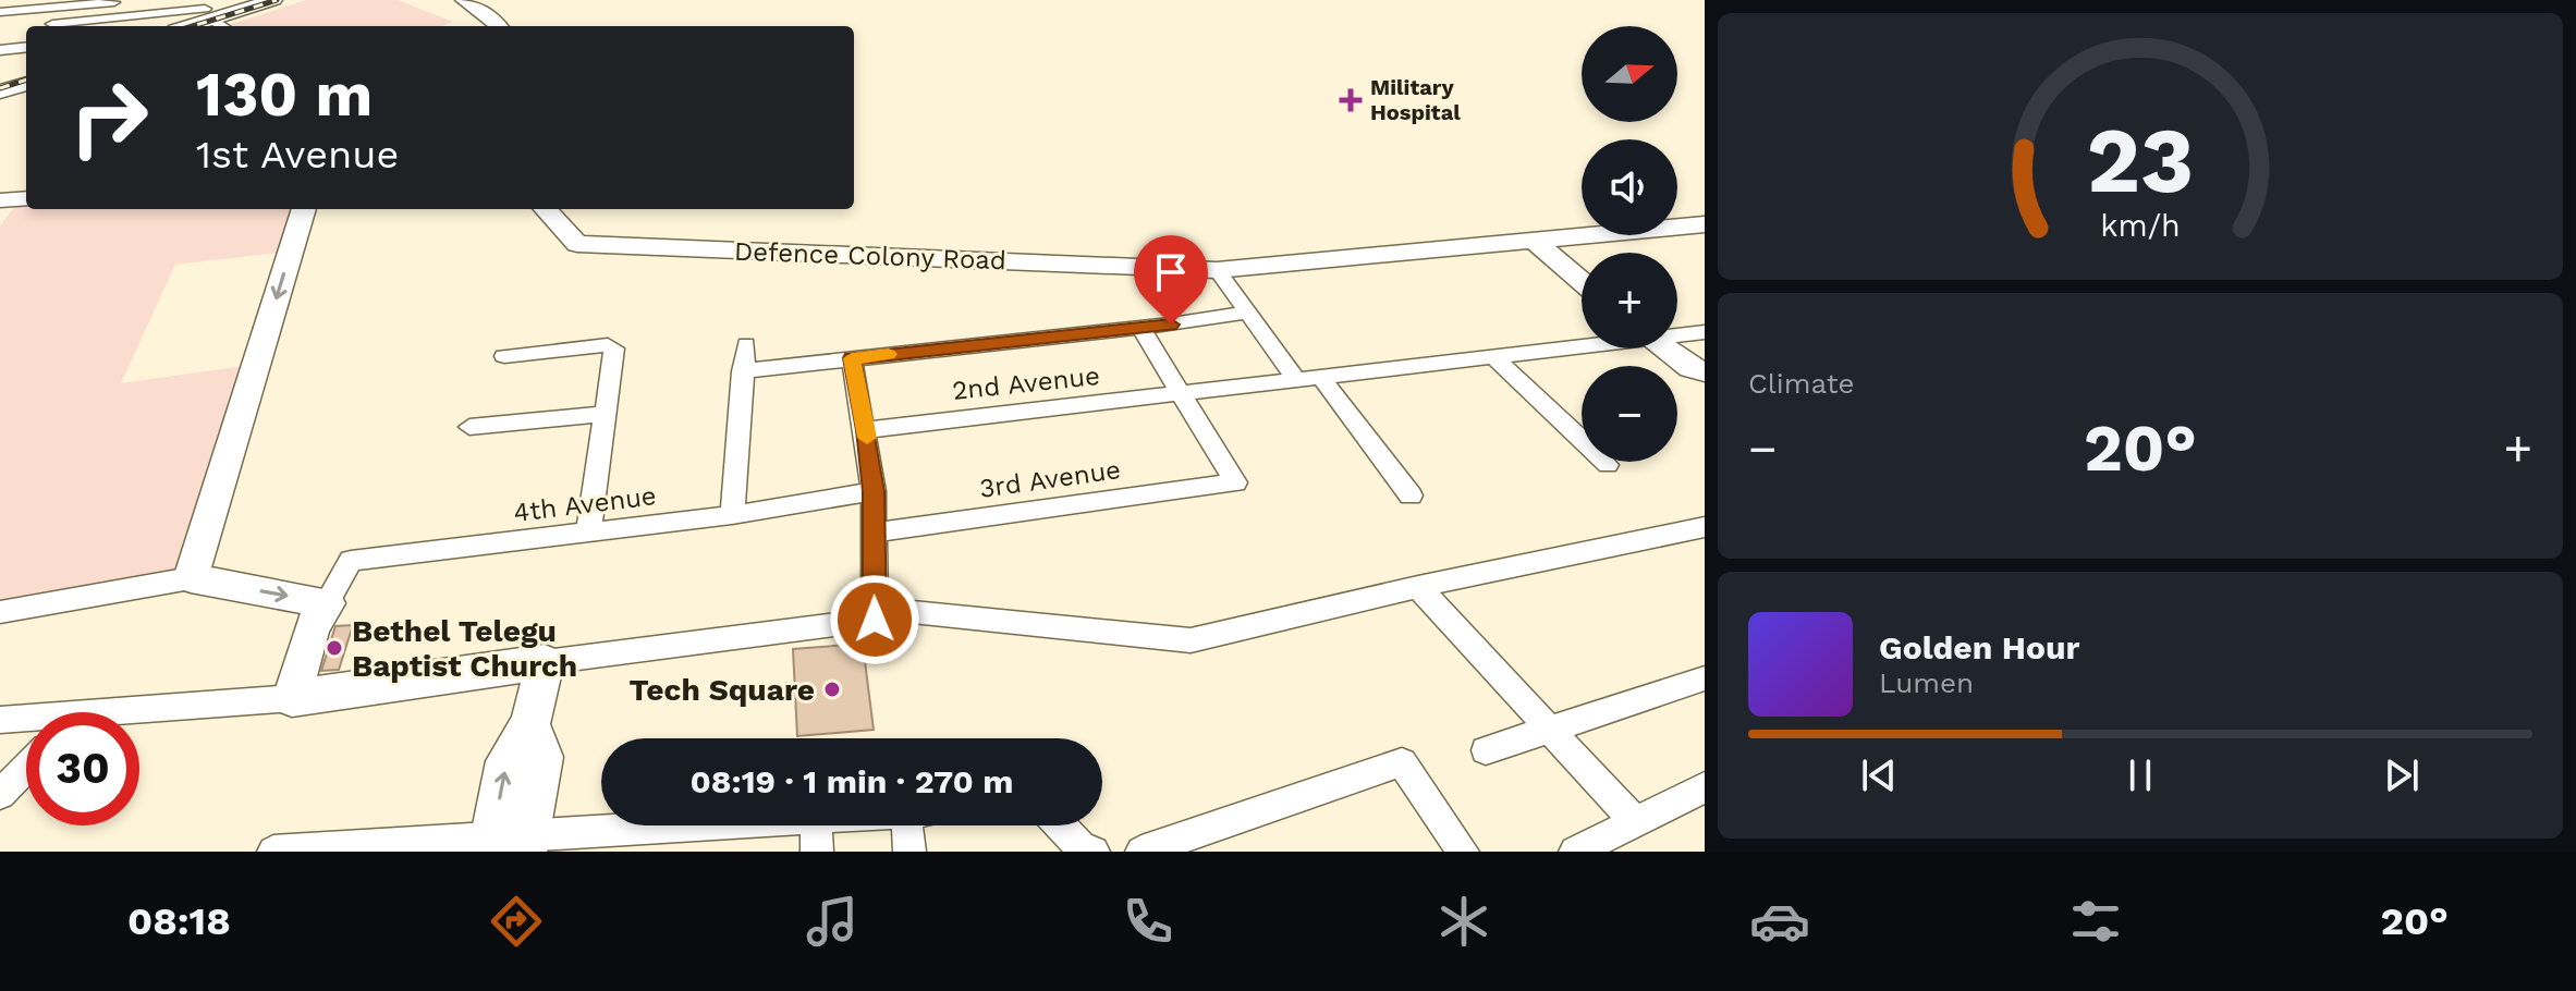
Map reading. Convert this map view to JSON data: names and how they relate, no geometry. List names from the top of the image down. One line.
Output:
{"streets":{"street":["Defence Colony Road","2nd Avenue","3rd Avenue","4th Avenue"]},"crossings":[["2nd Avenue","3rd Avenue"]],"places":{"health":["Military Hospital"],"other":["Bethel Telegu Baptist Church","Tech Square"]},"north":"right","page":{"map_buttons":["+","−"],"turn":["130 m","1st Avenue"],"tile":"Climate","heat":["−","20°","+"],"song":["Golden Hour","Lumen"],"limit":"30","trip":"08:19 · 1 min · 270 m","tabs":["08:18","20°"],"gauge":["23","km/h"]}}
